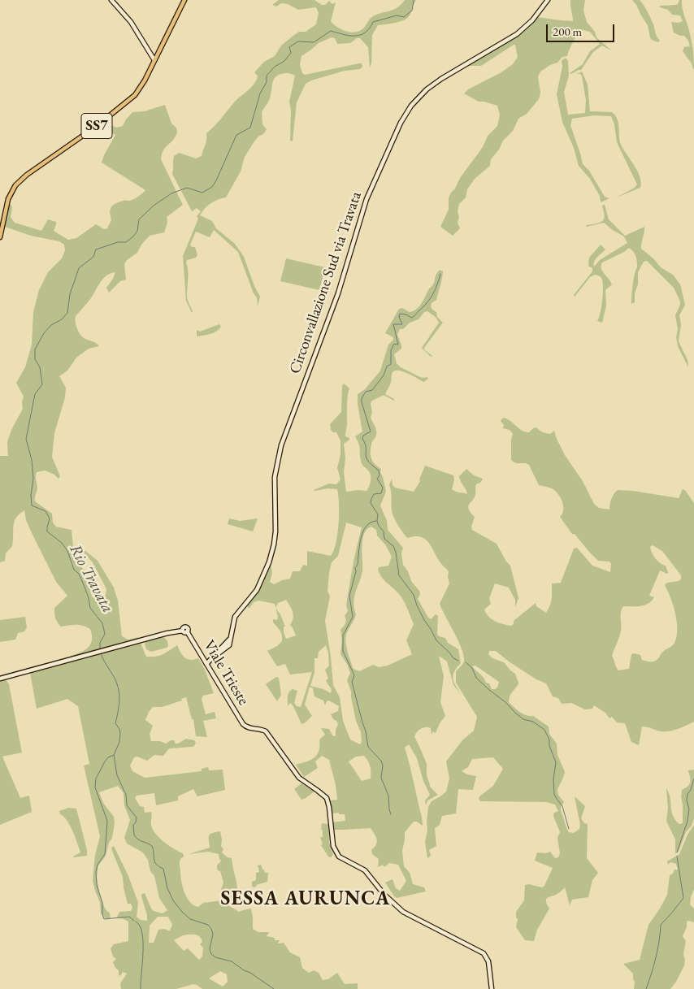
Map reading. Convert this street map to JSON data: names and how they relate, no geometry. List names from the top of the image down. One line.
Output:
{"streets":{"main road":["SS7"],"street":["Circonvallazione Sud via Travata","Viale Trieste"]},"crossings":[["Circonvallazione Sud via Travata","Viale Trieste"]],"districts":["SESSA AURUNCA"],"water":["Rio Travata"],"scale_bar":"200 m"}
